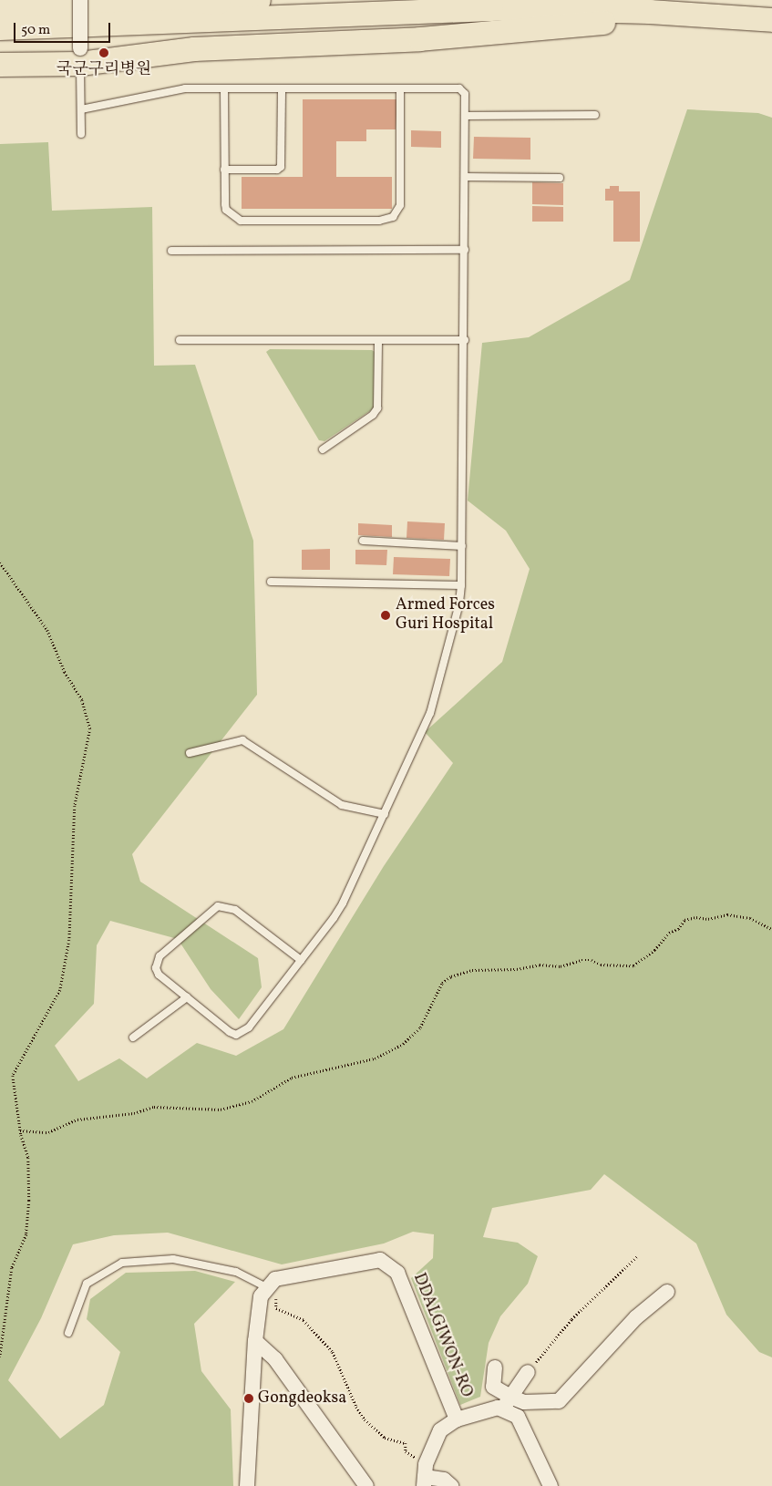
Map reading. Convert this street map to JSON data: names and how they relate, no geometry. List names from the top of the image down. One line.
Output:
{"streets":{"street":["DDALGIWON-RO"]},"places":["국군구리병원","Armed Forces Guri Hospital","Gongdeoksa"],"scale_bar":"50 m"}
